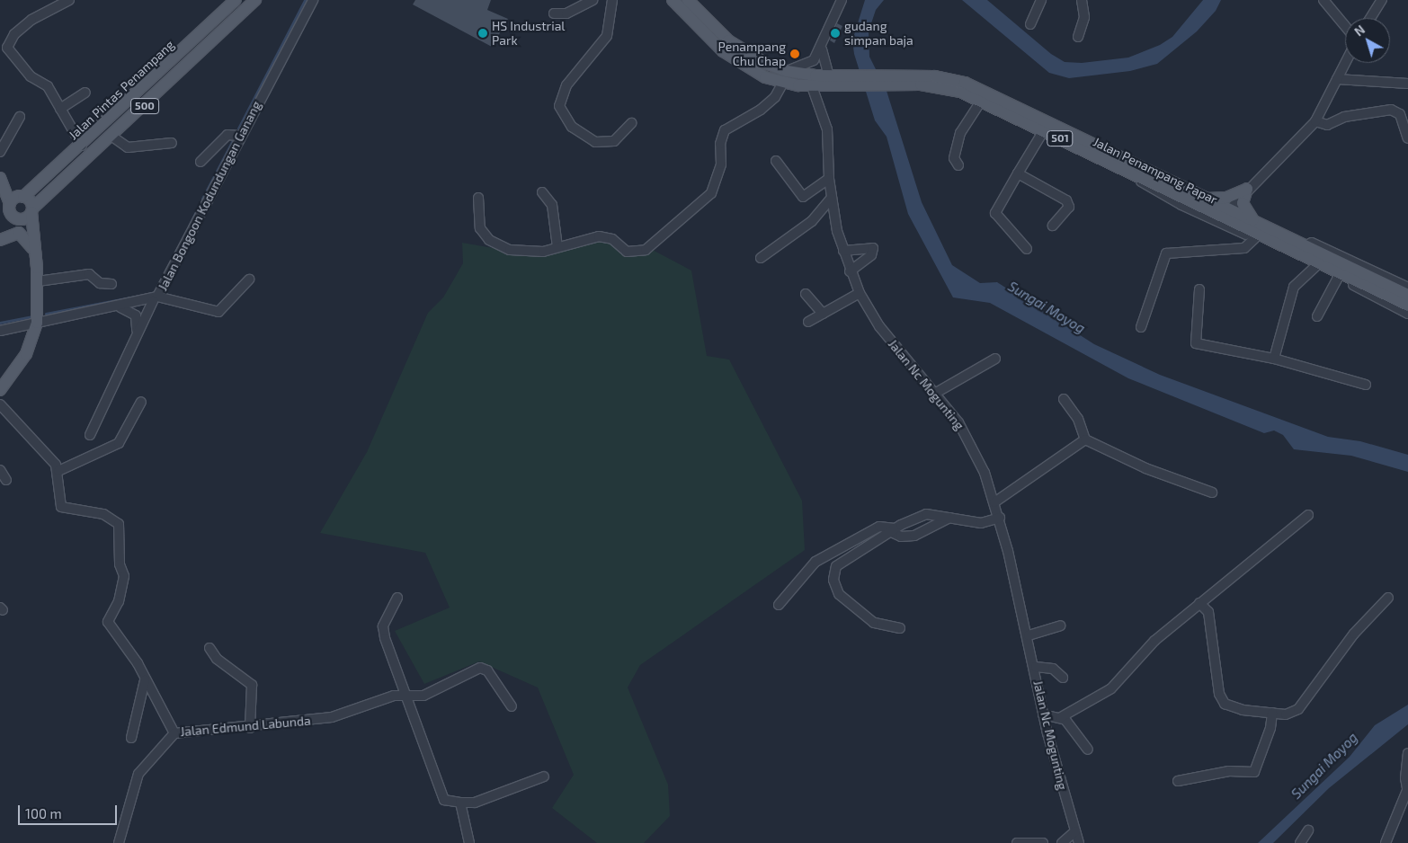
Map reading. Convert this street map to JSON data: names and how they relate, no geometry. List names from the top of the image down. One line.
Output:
{"streets":{"main road":["Jalan Pintas Penampang","500","501","Jalan Penampang Papar"],"street":["Jalan Bongoon Kodundungan Ganang","Jalan Nc Mogunting","Jalan Edmund Labunda"]},"crossings":[["Jalan Pintas Penampang","500"],["Jalan Penampang Papar","Jalan Nc Mogunting"]],"water":["Sungai Moyog"],"places":["HS Industrial Park","gudang simpan baja","Penampang Chu Chap"],"scale_bar":"100 m","north":"top left"}
